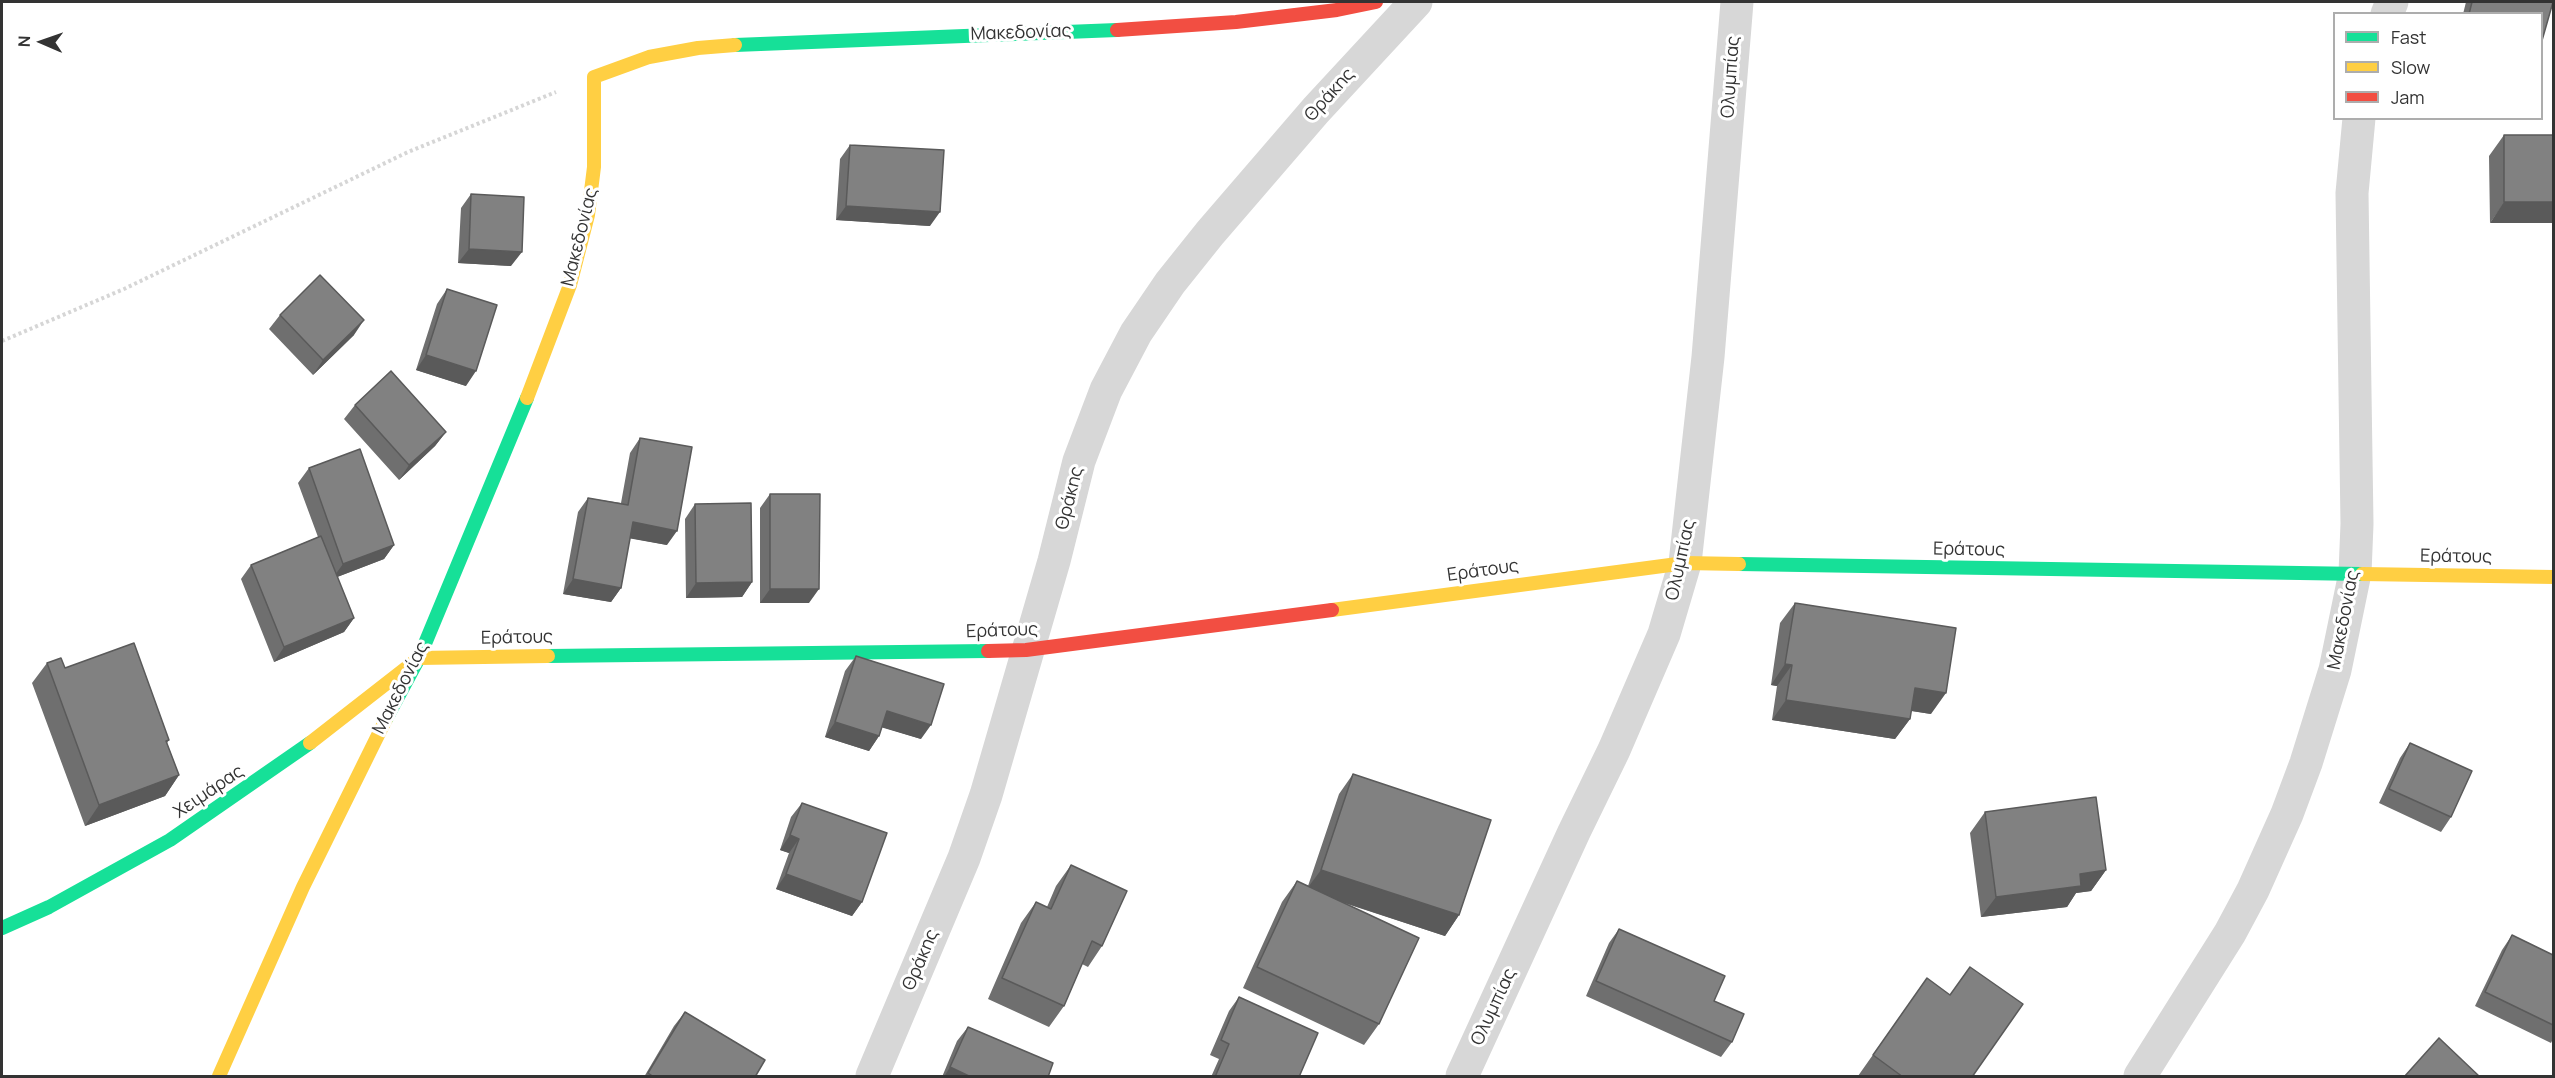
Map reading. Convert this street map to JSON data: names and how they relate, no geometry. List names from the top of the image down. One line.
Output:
{"streets":{"street":["Μακεδονίας","Ολυμπίας","Θράκης","Εράτους","Χειμάρας"]},"crossings":[["Μακεδονίας","Εράτους"],["Μακεδονίας","Χειμάρας"],["Ολυμπίας","Εράτους"],["Θράκης","Εράτους"],["Εράτους","Χειμάρας"]],"legend":["Fast","Slow","Jam"],"north":"left"}
